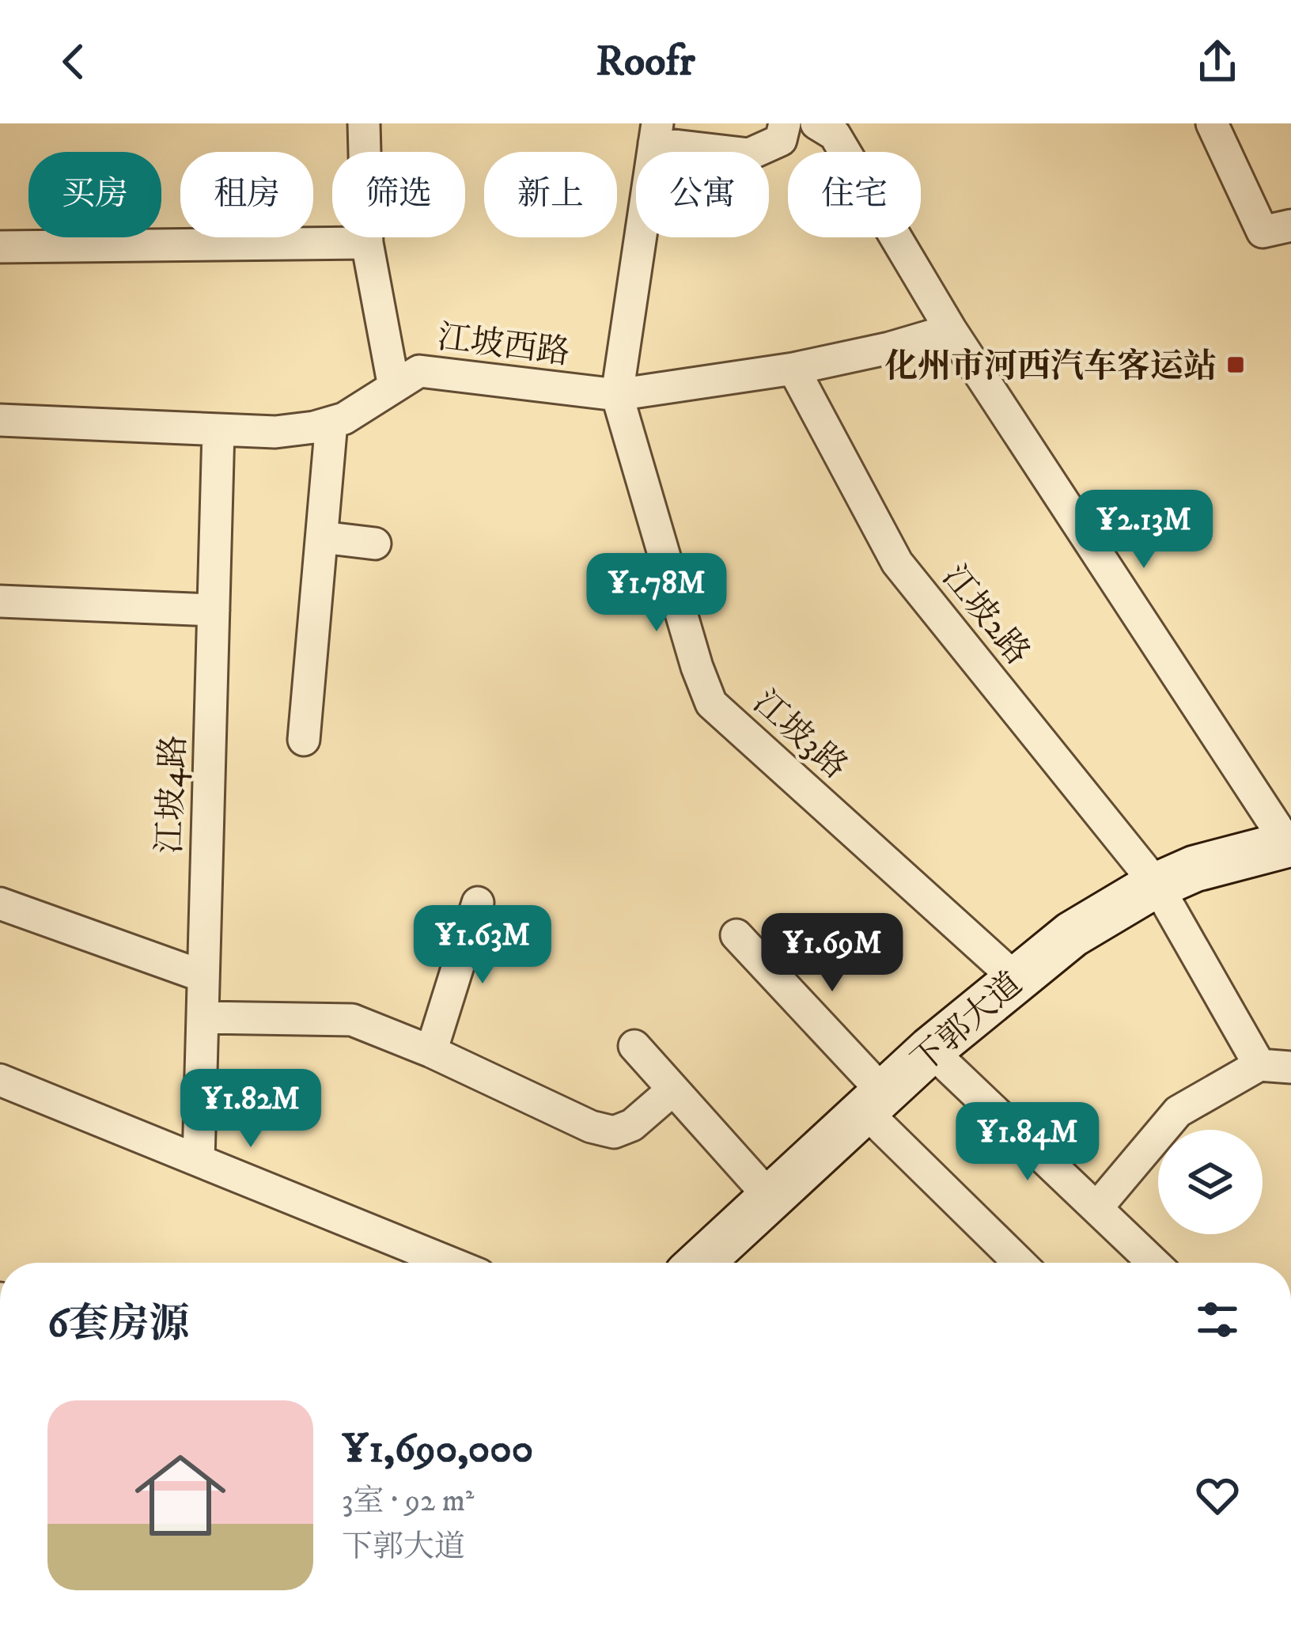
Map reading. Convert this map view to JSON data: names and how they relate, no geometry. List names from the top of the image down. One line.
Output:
{"streets":{"main road":["下郭大道"],"street":["江坡西路","江坡2路","江坡3路","江坡4路"]},"crossings":[["江坡西路","江坡2路"],["江坡西路","江坡3路"],["江坡西路","江坡4路"],["江坡2路","下郭大道"],["江坡3路","下郭大道"]],"places":{"transit":["化州市河西汽车客运站"]},"page":{"header":"Roofr","chip":["买房","租房","筛选","新上","公寓","住宅"],"price":["¥2.13M","¥1.78M","¥1.63M","¥1.69M","¥1.82M","¥1.84M"],"heading":"6套房源","list":[{"name":"¥1,690,000","note":"3室 · 92 m² · 下郭大道"}]}}
